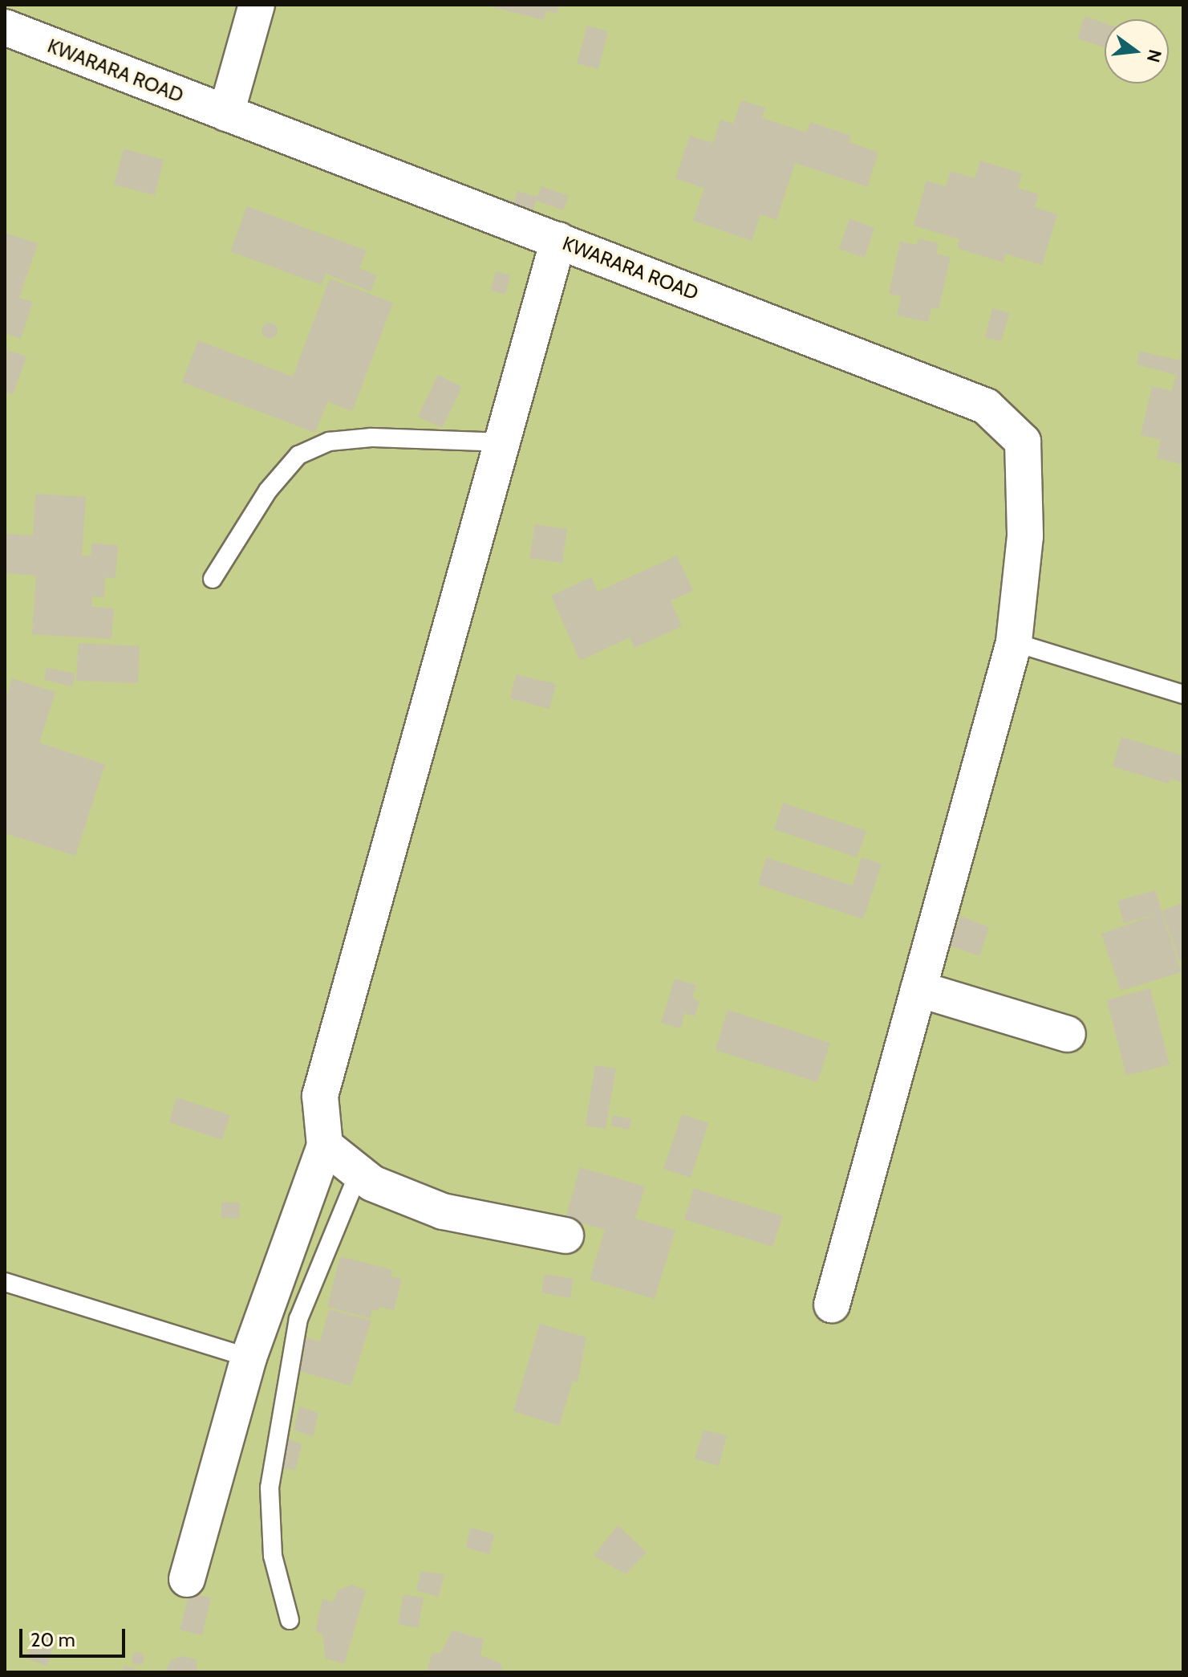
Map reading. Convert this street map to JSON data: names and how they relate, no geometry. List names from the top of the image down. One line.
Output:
{"streets":{"street":["KWARARA ROAD"]},"scale_bar":"20 m","north":"right"}
